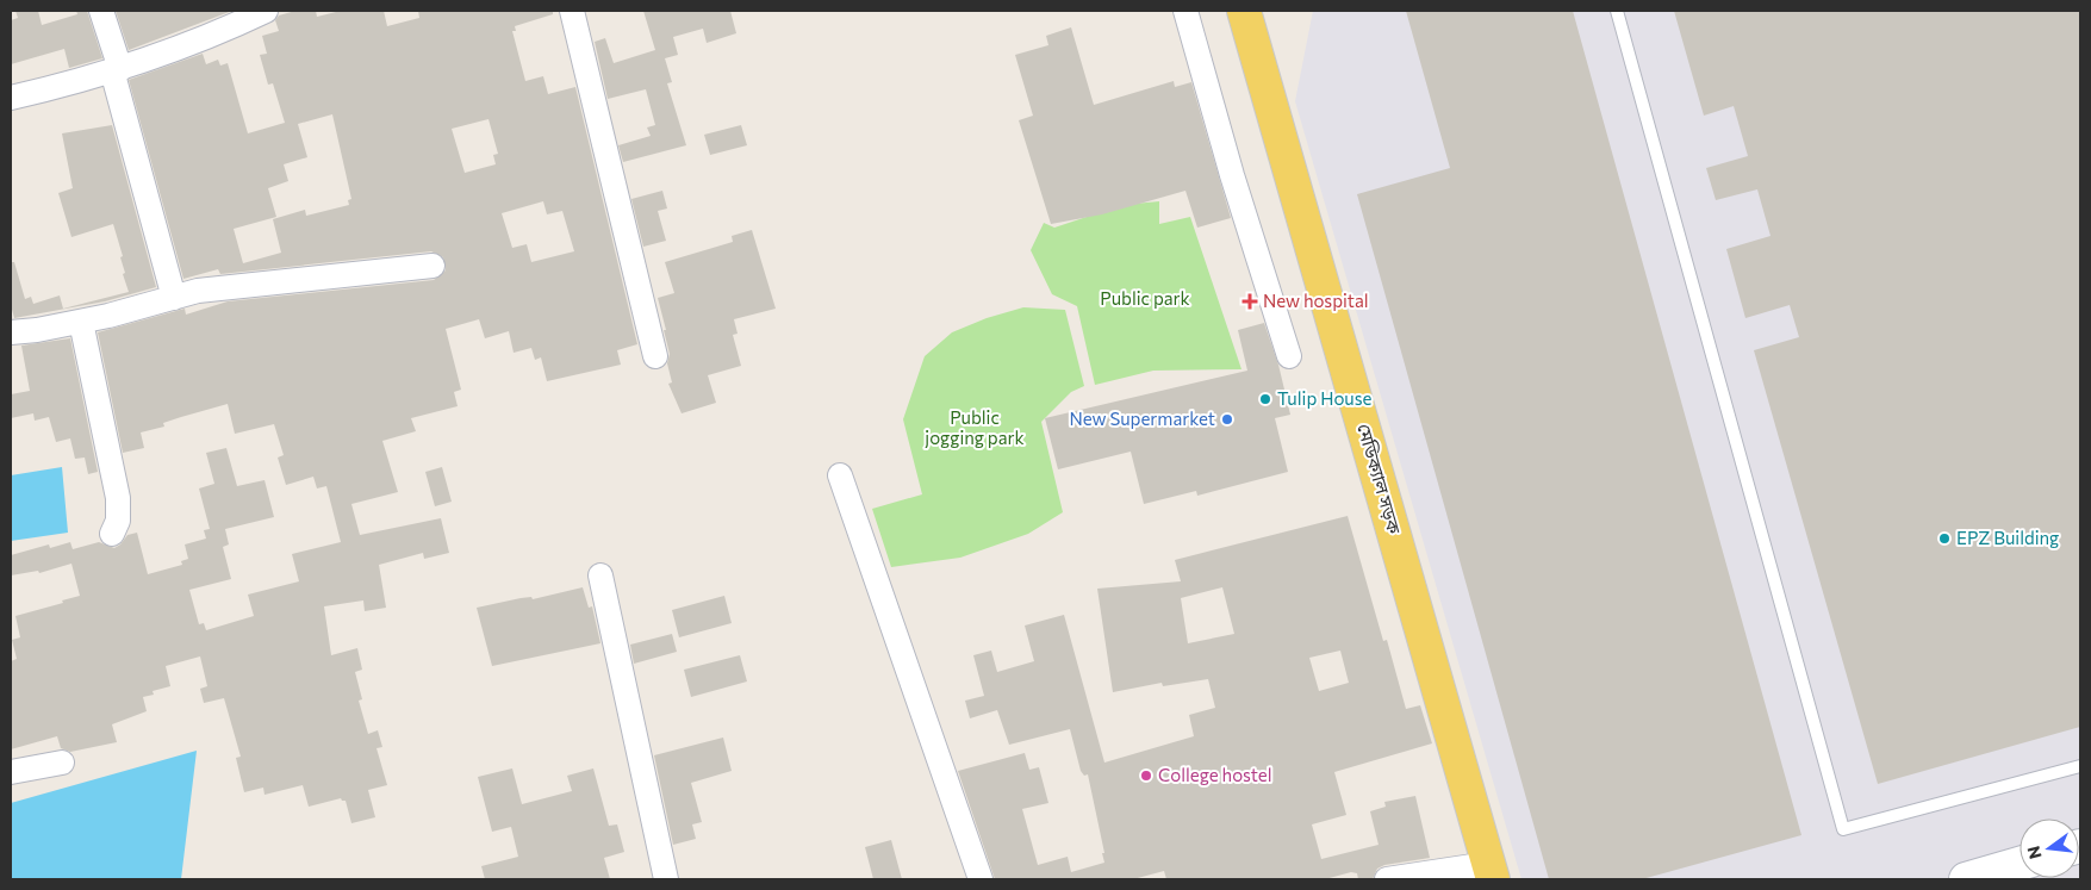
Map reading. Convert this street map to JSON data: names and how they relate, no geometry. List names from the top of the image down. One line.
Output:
{"streets":{"main road":["মেডিক্যাল সড়ক"]},"parks":["Public park","Public jogging park"],"places":{"health":["New hospital"],"other":["Tulip House","New Supermarket","EPZ Building","College hostel"]},"north":"left"}
